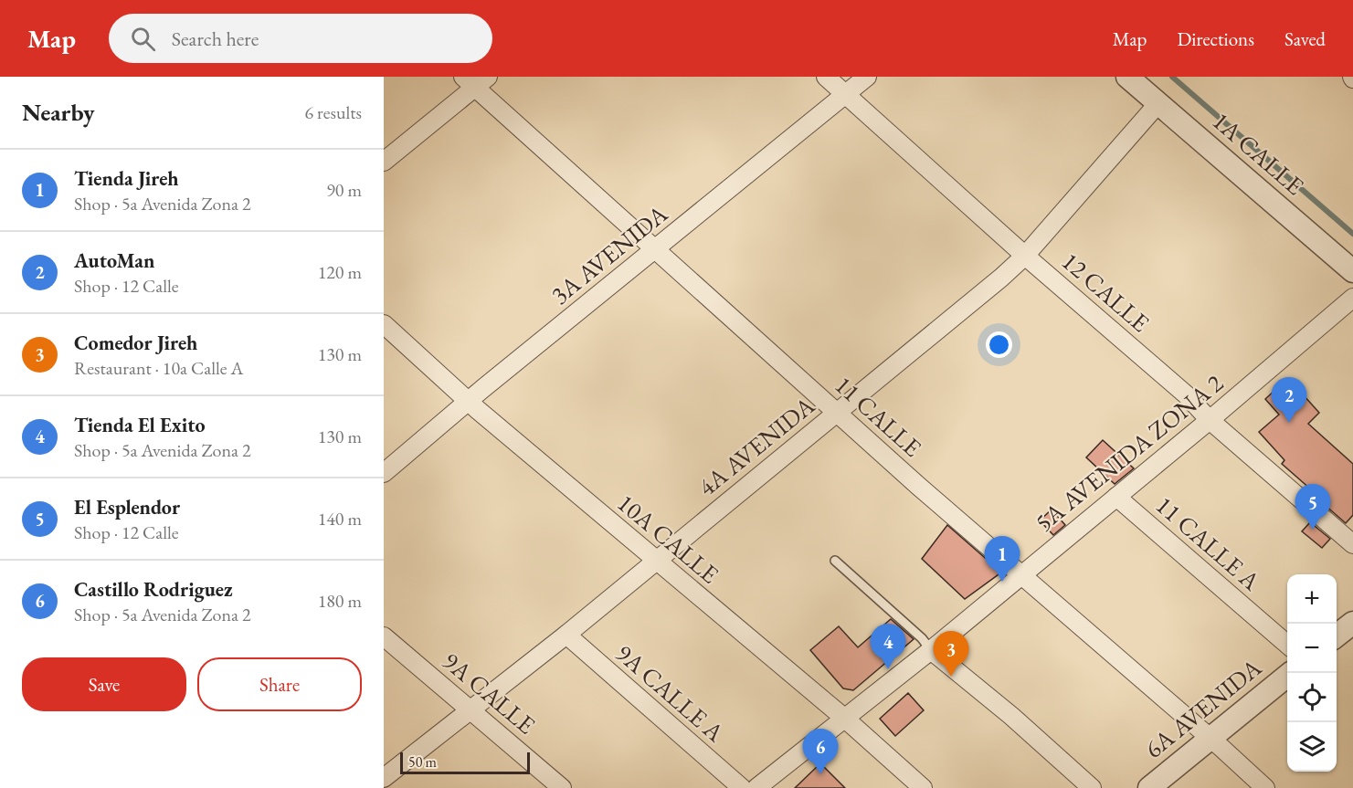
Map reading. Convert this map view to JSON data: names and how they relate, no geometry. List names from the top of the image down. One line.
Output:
{"streets":{"street":["1A CALLE","3A AVENIDA","12 CALLE","11 CALLE","4A AVENIDA","5A AVENIDA ZONA 2","10A CALLE","11 CALLE A","9A CALLE","9A CALLE A","6A AVENIDA"]},"crossings":[["1A CALLE","4A AVENIDA"],["3A AVENIDA","12 CALLE"],["3A AVENIDA","11 CALLE"],["3A AVENIDA","10A CALLE"],["12 CALLE","4A AVENIDA"],["12 CALLE","5A AVENIDA ZONA 2"],["11 CALLE","4A AVENIDA"],["11 CALLE","5A AVENIDA ZONA 2"],["11 CALLE","6A AVENIDA"],["4A AVENIDA","10A CALLE"],["4A AVENIDA","9A CALLE"],["4A AVENIDA","9A CALLE A"],["5A AVENIDA ZONA 2","10A CALLE"],["5A AVENIDA ZONA 2","11 CALLE A"]],"scale_bar":"50 m","page":{"header":"Map","search":"Search here","nav":["Map","Directions","Saved"],"heading":["Nearby","6 results"],"list":[{"mark":"1","name":"Tienda Jireh","note":"Shop · 5a Avenida Zona 2","value":"90 m"},{"mark":"2","name":"AutoMan","note":"Shop · 12 Calle","value":"120 m"},{"mark":"3","name":"Comedor Jireh","note":"Restaurant · 10a Calle A","value":"130 m"},{"mark":"4","name":"Tienda El Exito","note":"Shop · 5a Avenida Zona 2","value":"130 m"},{"mark":"5","name":"El Esplendor","note":"Shop · 12 Calle","value":"140 m"},{"mark":"6","name":"Castillo Rodriguez","note":"Shop · 5a Avenida Zona 2","value":"180 m"}],"pins":["2","5","1","4","3","6"],"map_buttons":["+","−"],"buttons":["Save","Share"],"scale":"50 m"}}
